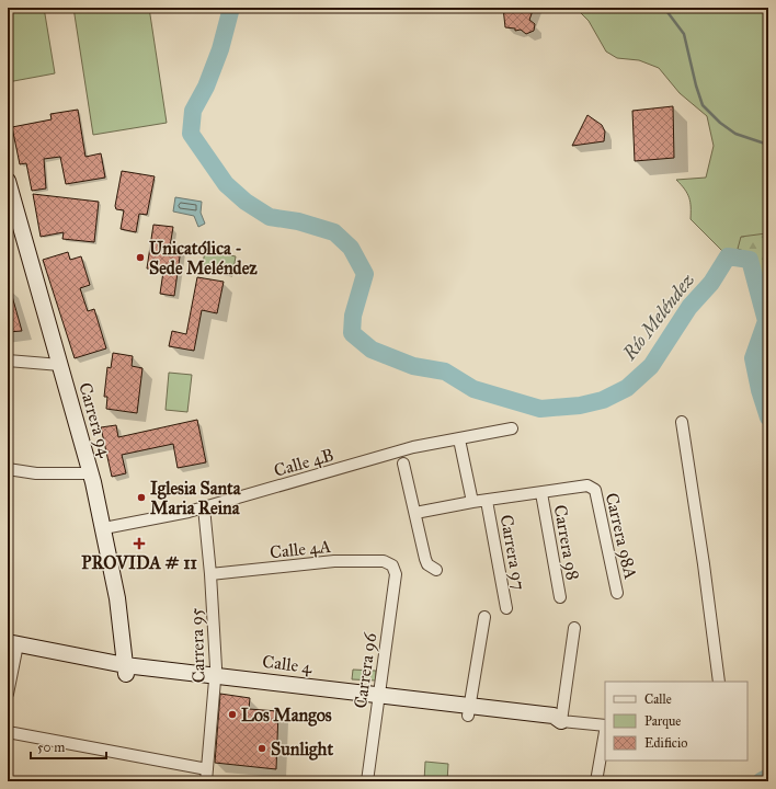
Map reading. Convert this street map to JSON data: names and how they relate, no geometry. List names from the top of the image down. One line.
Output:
{"streets":{"street":["Carrera 94","Calle 4B","Carrera 98A","Carrera 98","Calle 4A","Carrera 97","Carrera 95","Calle 4","Carrera 96"]},"crossings":[["Carrera 94","Calle 4B"],["Carrera 94","Calle 4"],["Calle 4B","Carrera 95"],["Carrera 98A","Carrera 98"],["Calle 4A","Carrera 95"],["Calle 4A","Carrera 96"],["Carrera 95","Calle 4"],["Calle 4","Carrera 96"]],"water":["Río Meléndez"],"places":{"other":["Unicatólica - Sede Meléndez","Iglesia Santa Maria Reina","Los Mangos","Sunlight"],"health":["PROVIDA # 11"]},"legend":["Calle","Parque","Edificio"],"scale_bar":"50 m"}
